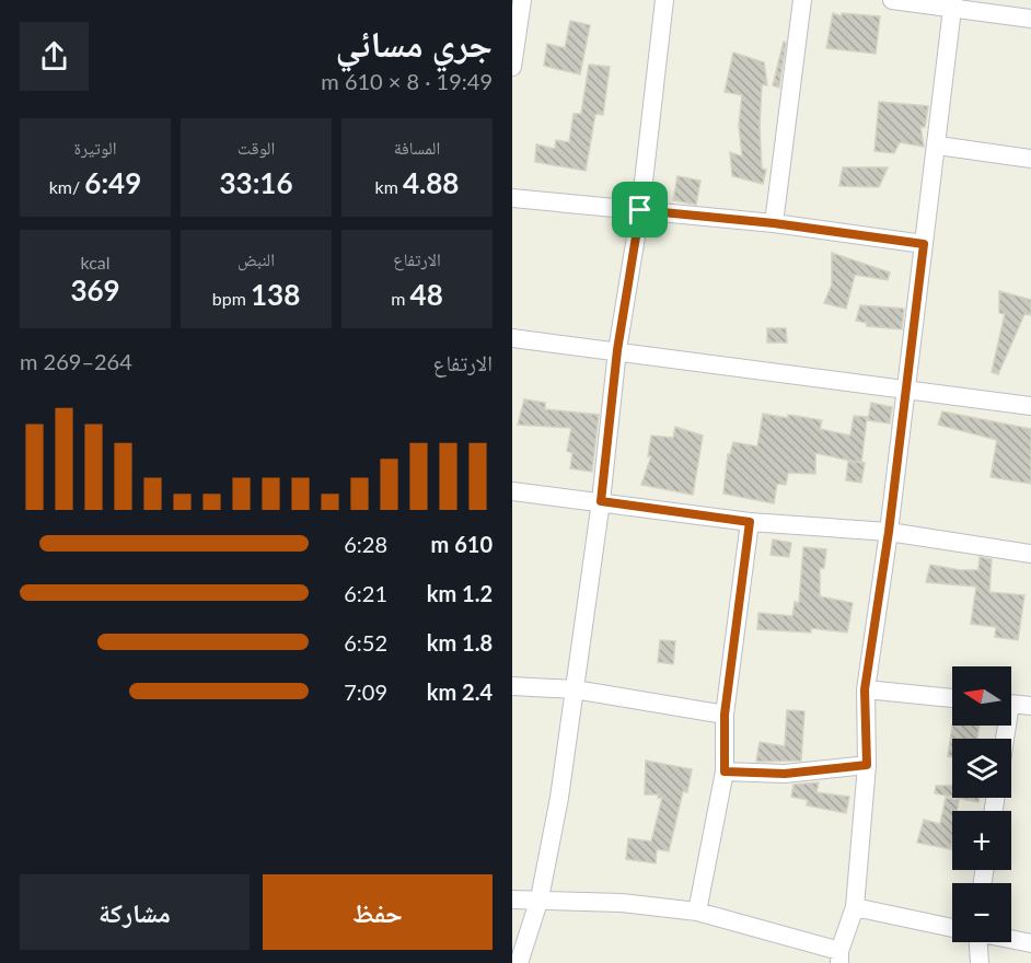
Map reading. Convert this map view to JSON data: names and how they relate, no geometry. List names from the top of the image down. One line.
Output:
{"north":"left","page":{"heading":["جري مسائي","19:49 · 8 × 610 m"],"stats":[["المسافة","4.88 km"],["الوقت","33:16"],["الوتيرة","6:49 /km"],["الارتفاع","48 m"],["النبض","138 bpm"],["kcal","369"]],"chart":["الارتفاع","264–269 m"],"list":[{"name":"610 m","note":"6:28"},{"name":"1.2 km","note":"6:21"},{"name":"1.8 km","note":"6:52"},{"name":"2.4 km","note":"7:09"}],"map_buttons":["+","−"],"buttons":["حفظ","مشاركة"]}}
